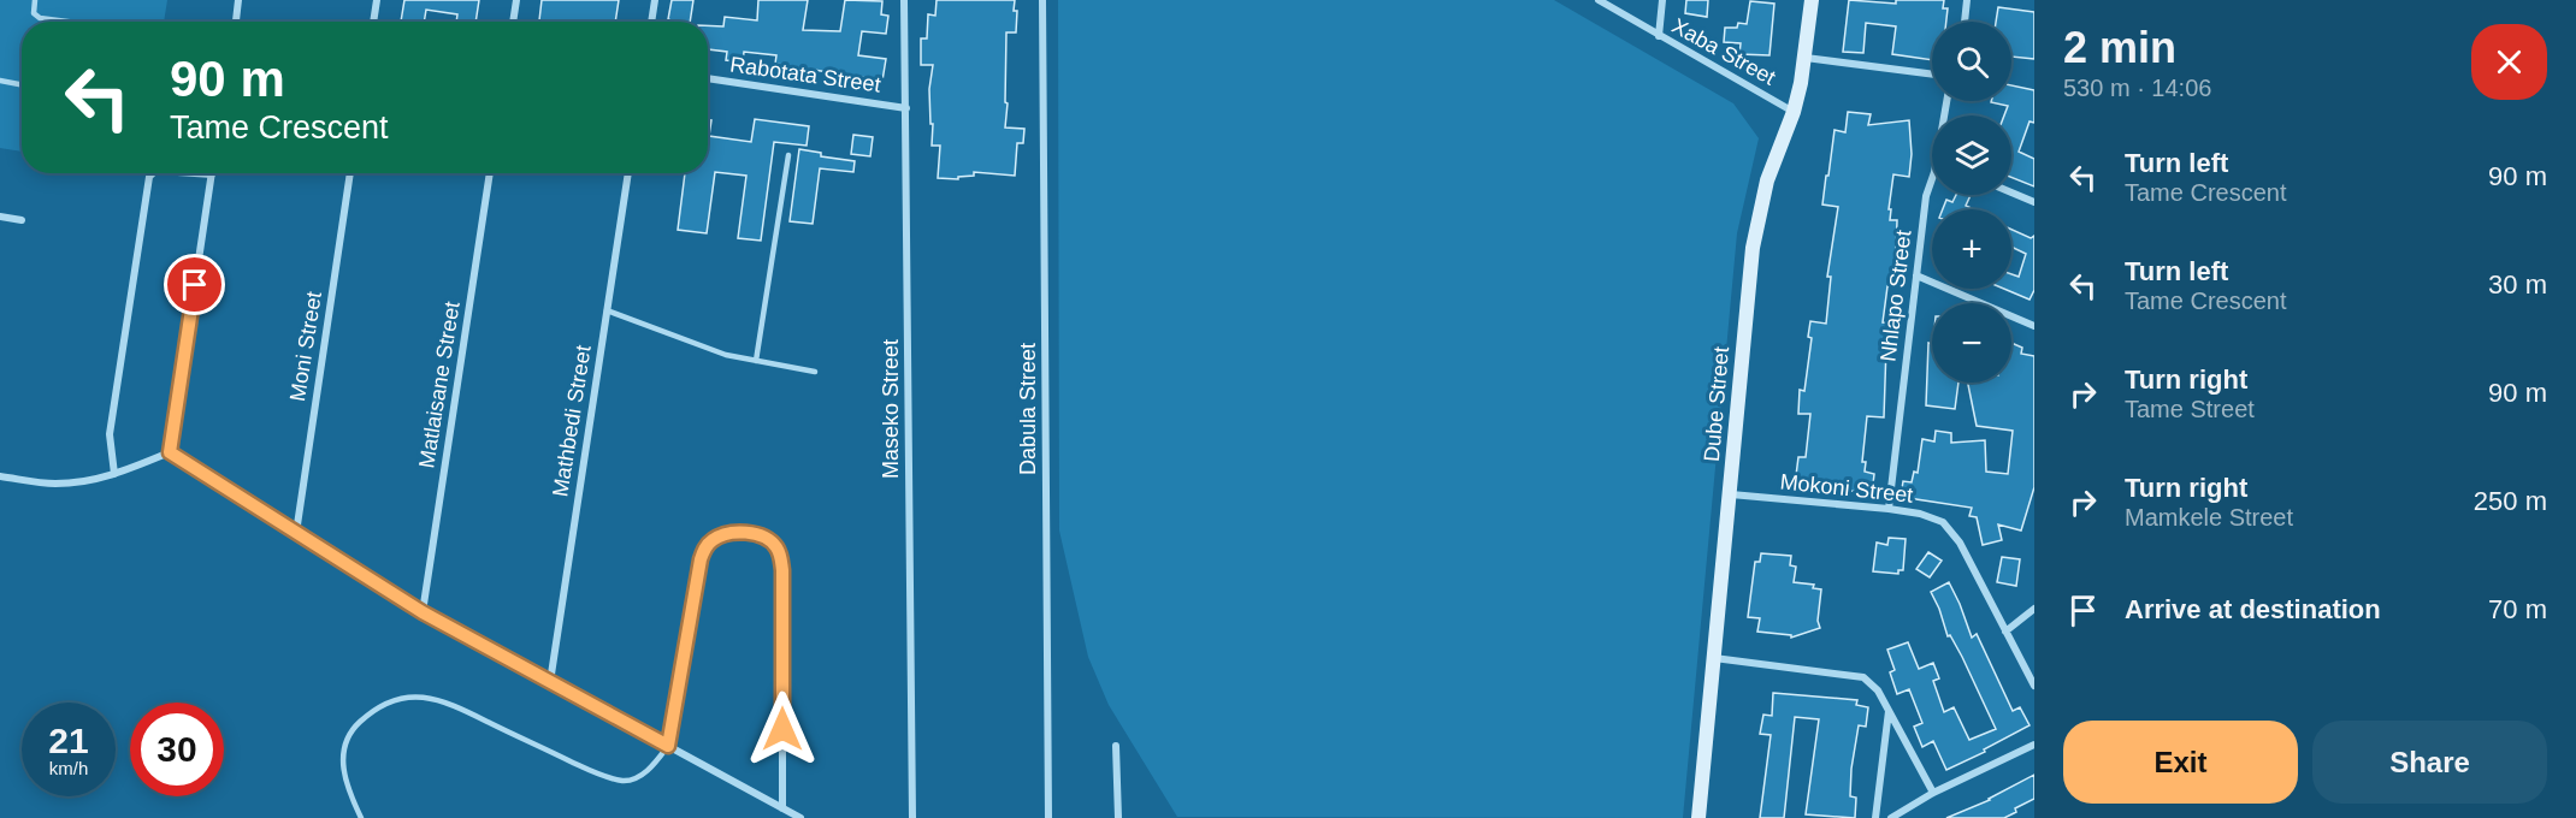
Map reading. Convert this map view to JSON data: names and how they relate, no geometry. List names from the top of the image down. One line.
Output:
{"streets":{"street":["Xaba Street","Rabotata Street","Nhlapo Street","Moni Street","Matlaisane Street","Dube Street","Maseko Street","Dabula Street","Mathbedi Street","Mokoni Street"]},"crossings":[["Xaba Street","Dube Street"],["Rabotata Street","Maseko Street"],["Nhlapo Street","Mokoni Street"],["Dube Street","Mokoni Street"]],"page":{"heading":["2 min","530 m · 14:06"],"map_buttons":["+","−"],"turn":["90 m","Tame Crescent"],"list":[{"name":"Turn left","note":"Tame Crescent","value":"90 m"},{"name":"Turn left","note":"Tame Crescent","value":"30 m"},{"name":"Turn right","note":"Tame Street","value":"90 m"},{"name":"Turn right","note":"Mamkele Street","value":"250 m"},{"name":"Arrive at destination","value":"70 m"}],"speed":"21 km/h","limit":"30","buttons":["Exit","Share"]}}
